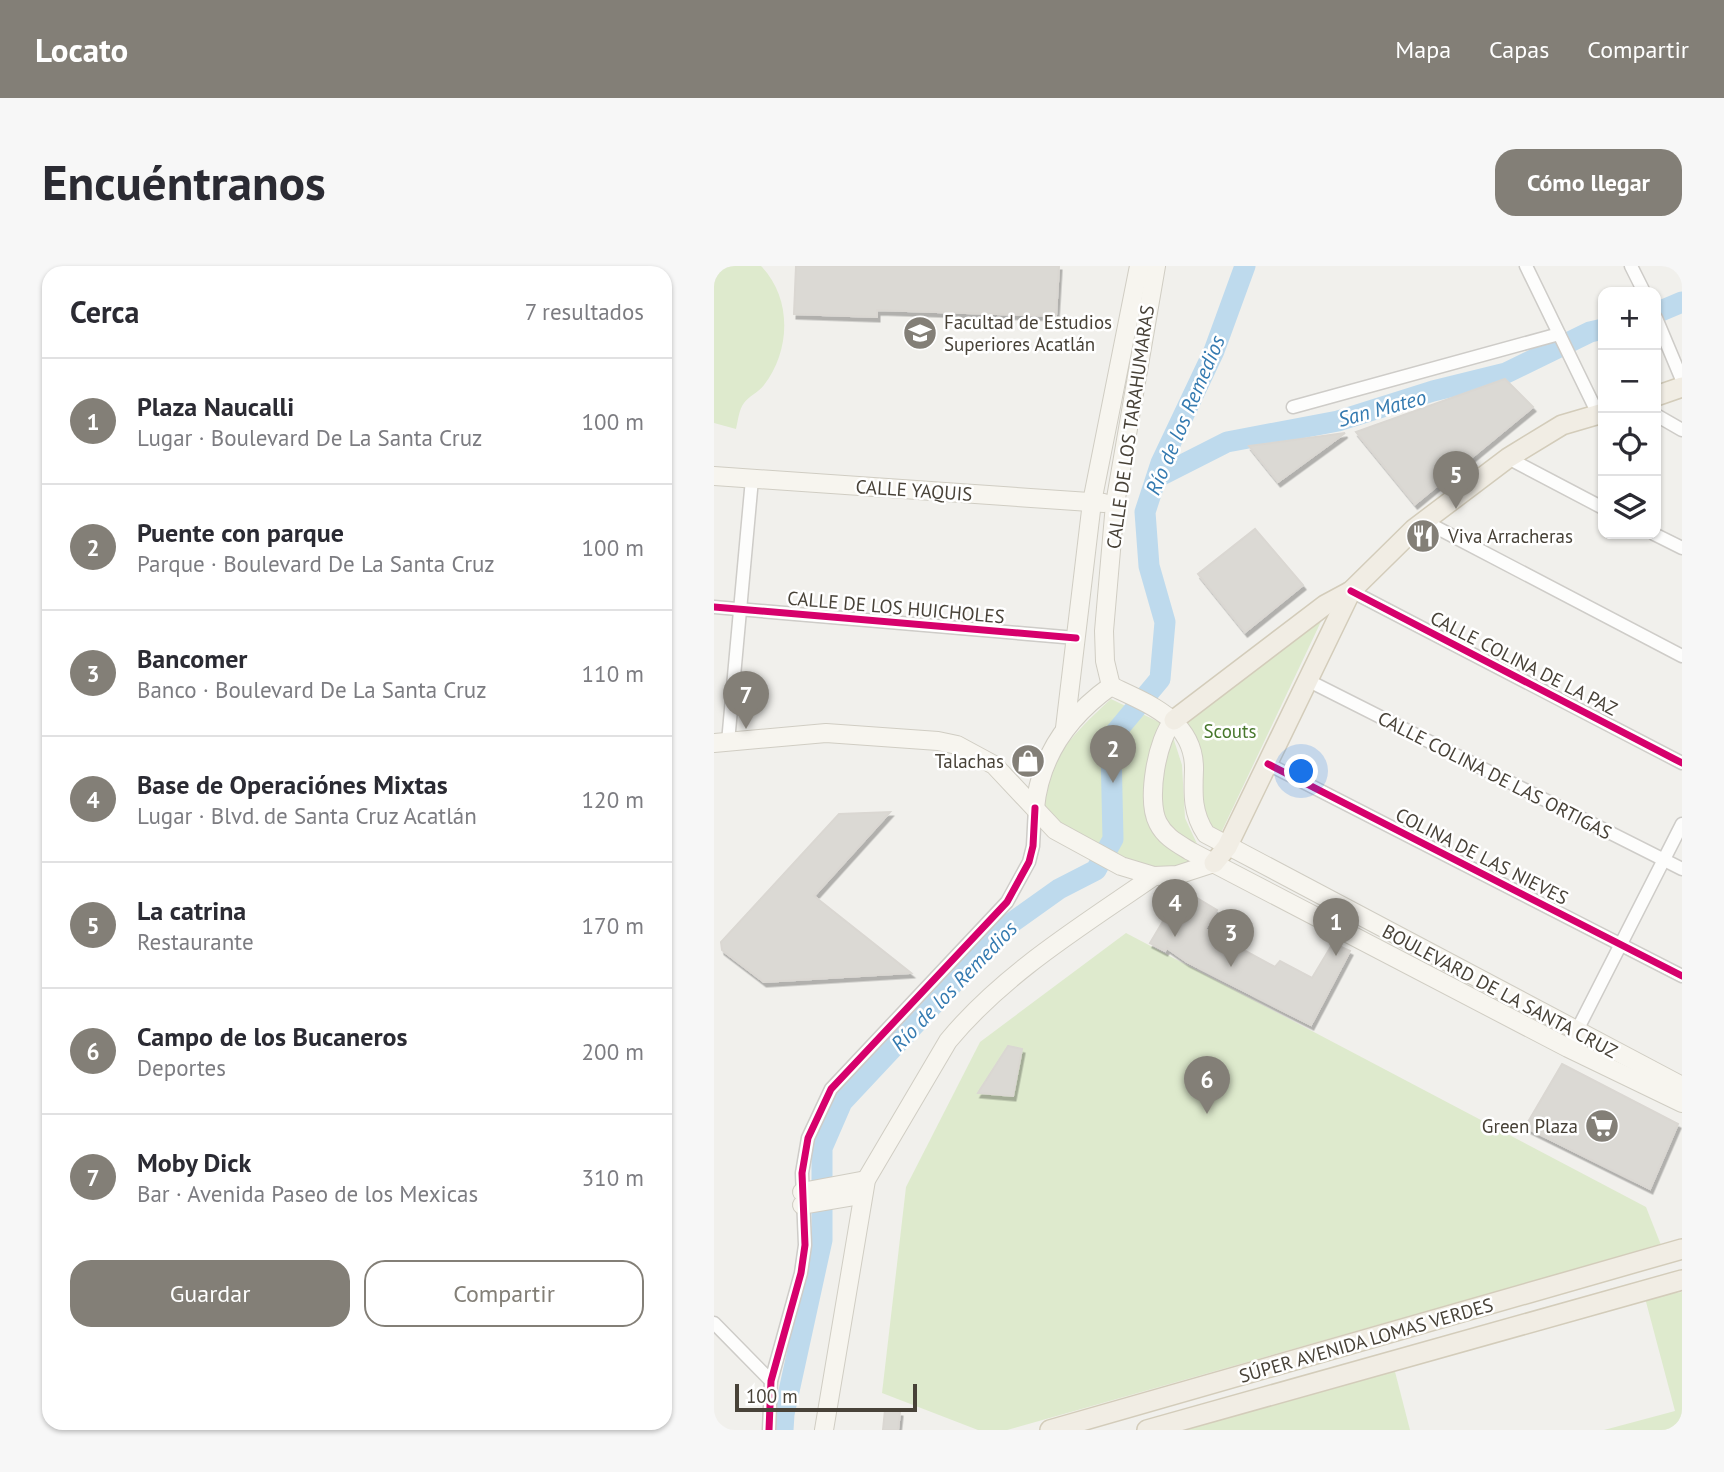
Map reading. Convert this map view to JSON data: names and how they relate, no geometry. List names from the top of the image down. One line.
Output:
{"streets":{"main road":["CALLE DE LOS TARAHUMARAS","CALLE YAQUIS","BOULEVARD DE LA SANTA CRUZ","SÚPER AVENIDA LOMAS VERDES"],"street":["CALLE DE LOS HUICHOLES","CALLE COLINA DE LA PAZ","CALLE COLINA DE LAS ORTIGAS","COLINA DE LAS NIEVES"]},"crossings":[["CALLE DE LOS TARAHUMARAS","CALLE YAQUIS"],["CALLE DE LOS TARAHUMARAS","CALLE DE LOS HUICHOLES"]],"water":["San Mateo","Río de los Remedios"],"parks":["Scouts"],"places":{"school or university":["Facultad de Estudios Superiores Acatlán"],"restaurant":["Viva Arracheras"],"shop":["Talachas"],"supermarket":["Green Plaza"]},"scale_bar":"100 m","page":{"header":"Locato","nav":["Mapa","Capas","Compartir"],"buttons":["Cómo llegar",["Guardar","Compartir"]],"title":"Encuéntranos","heading":["Cerca","7 resultados"],"map_buttons":["+","−"],"list":[{"mark":"1","name":"Plaza Naucalli","note":"Lugar · Boulevard De La Santa Cruz","value":"100 m"},{"mark":"2","name":"Puente con parque","note":"Parque · Boulevard De La Santa Cruz","value":"100 m"},{"mark":"3","name":"Bancomer","note":"Banco · Boulevard De La Santa Cruz","value":"110 m"},{"mark":"4","name":"Base de Operaciónes Mixtas","note":"Lugar · Blvd. de Santa Cruz Acatlán","value":"120 m"},{"mark":"5","name":"La catrina","note":"Restaurante","value":"170 m"},{"mark":"6","name":"Campo de los Bucaneros","note":"Deportes","value":"200 m"},{"mark":"7","name":"Moby Dick","note":"Bar · Avenida Paseo de los Mexicas","value":"310 m"}],"pins":["5","7","2","4","1","3","6"],"scale":"100 m"}}
